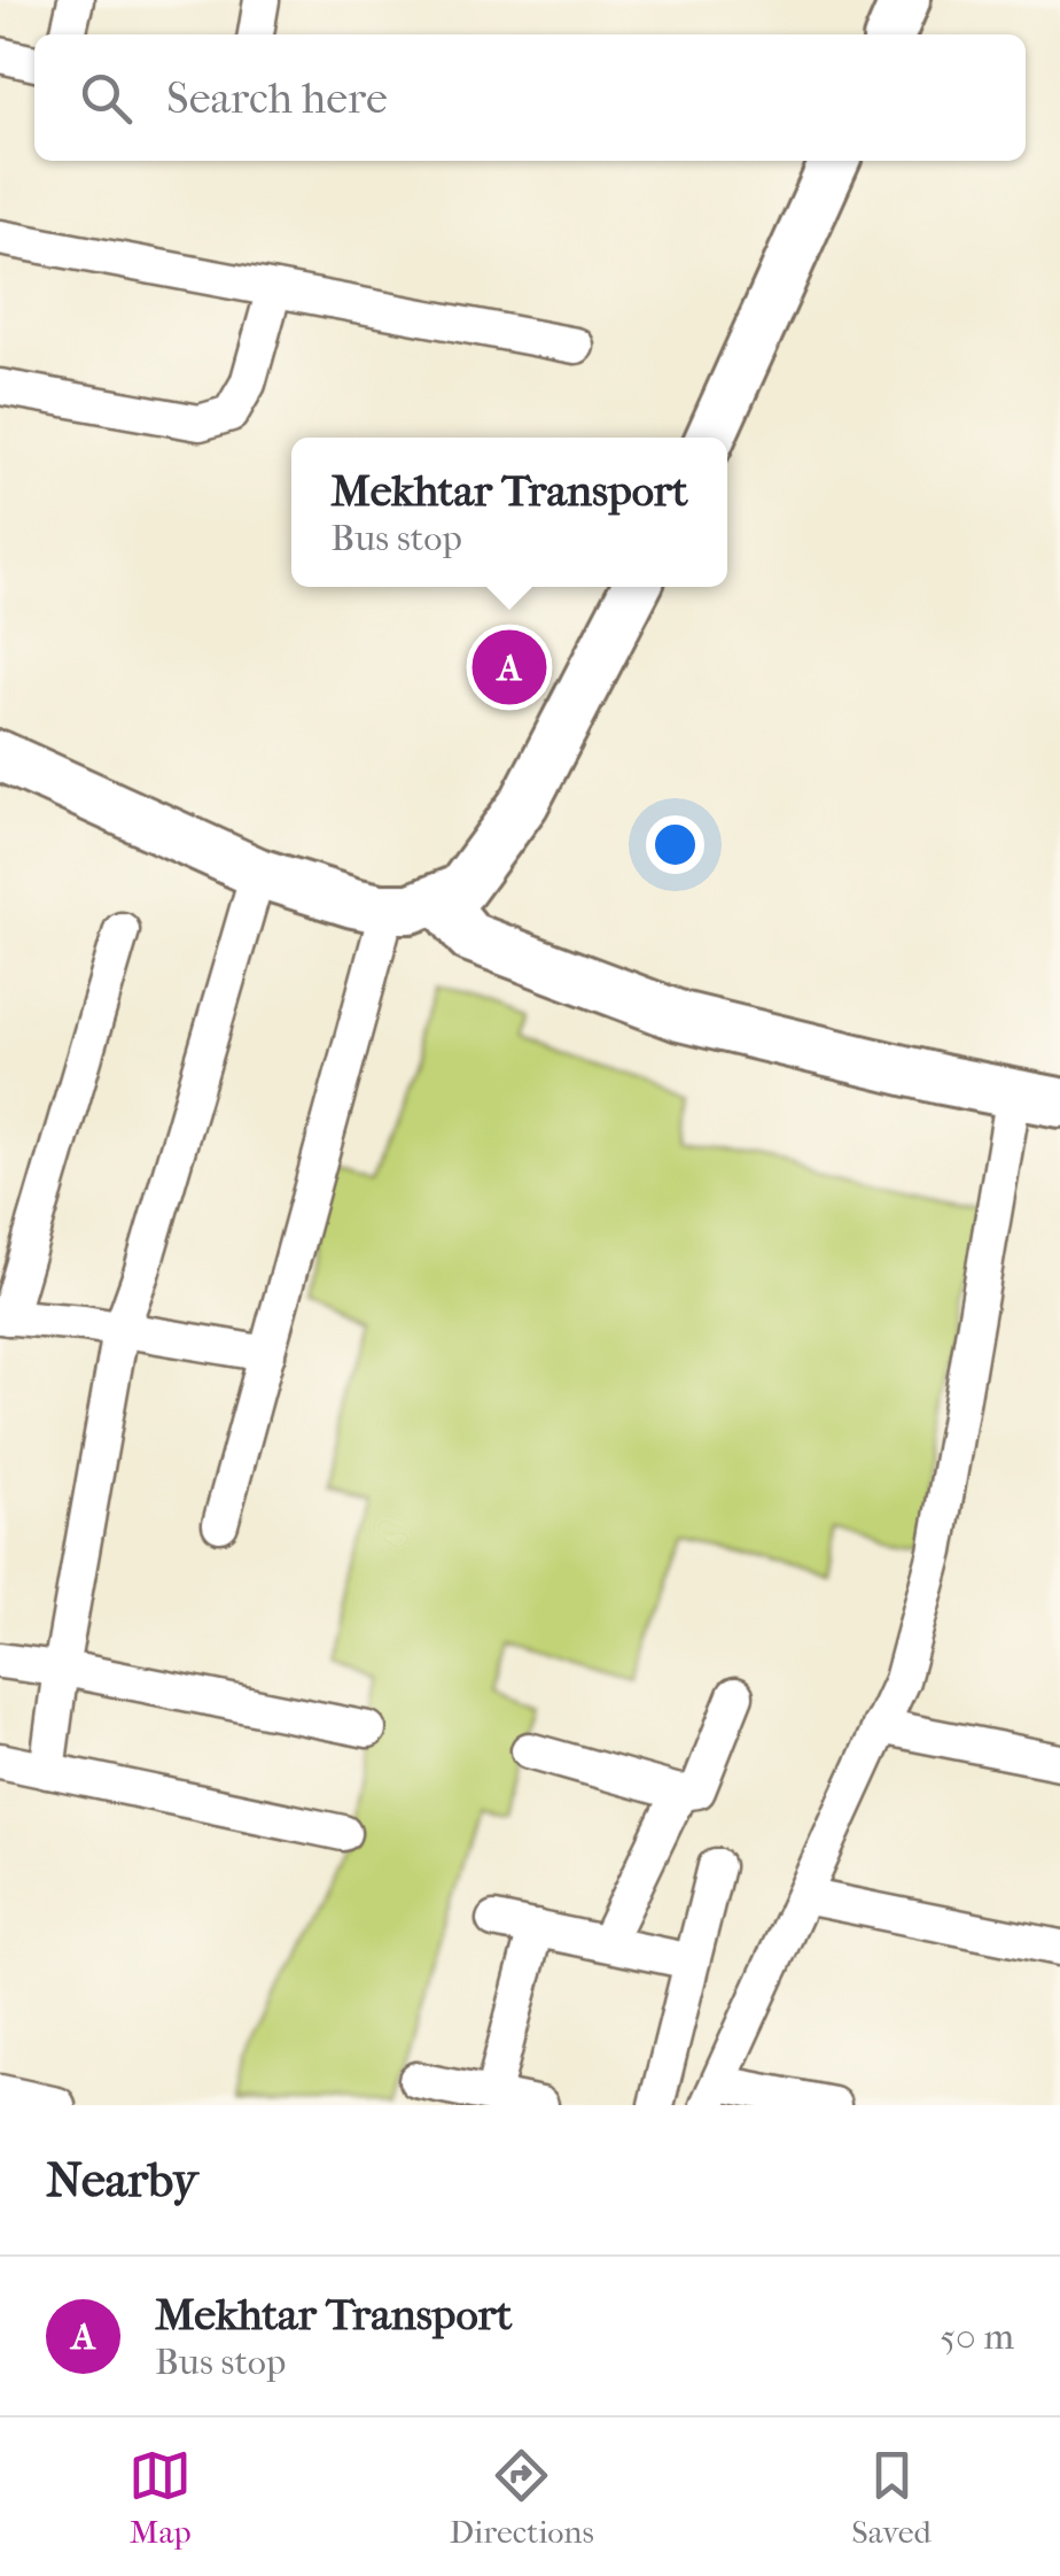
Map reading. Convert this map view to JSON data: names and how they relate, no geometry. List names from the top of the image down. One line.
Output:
{"page":{"search":"Search here","popup":["Mekhtar Transport","Bus stop"],"pins":"A","heading":"Nearby","list":[{"mark":"A","name":"Mekhtar Transport","note":"Bus stop","value":"50 m"}],"nav":["Map","Directions","Saved"]}}
